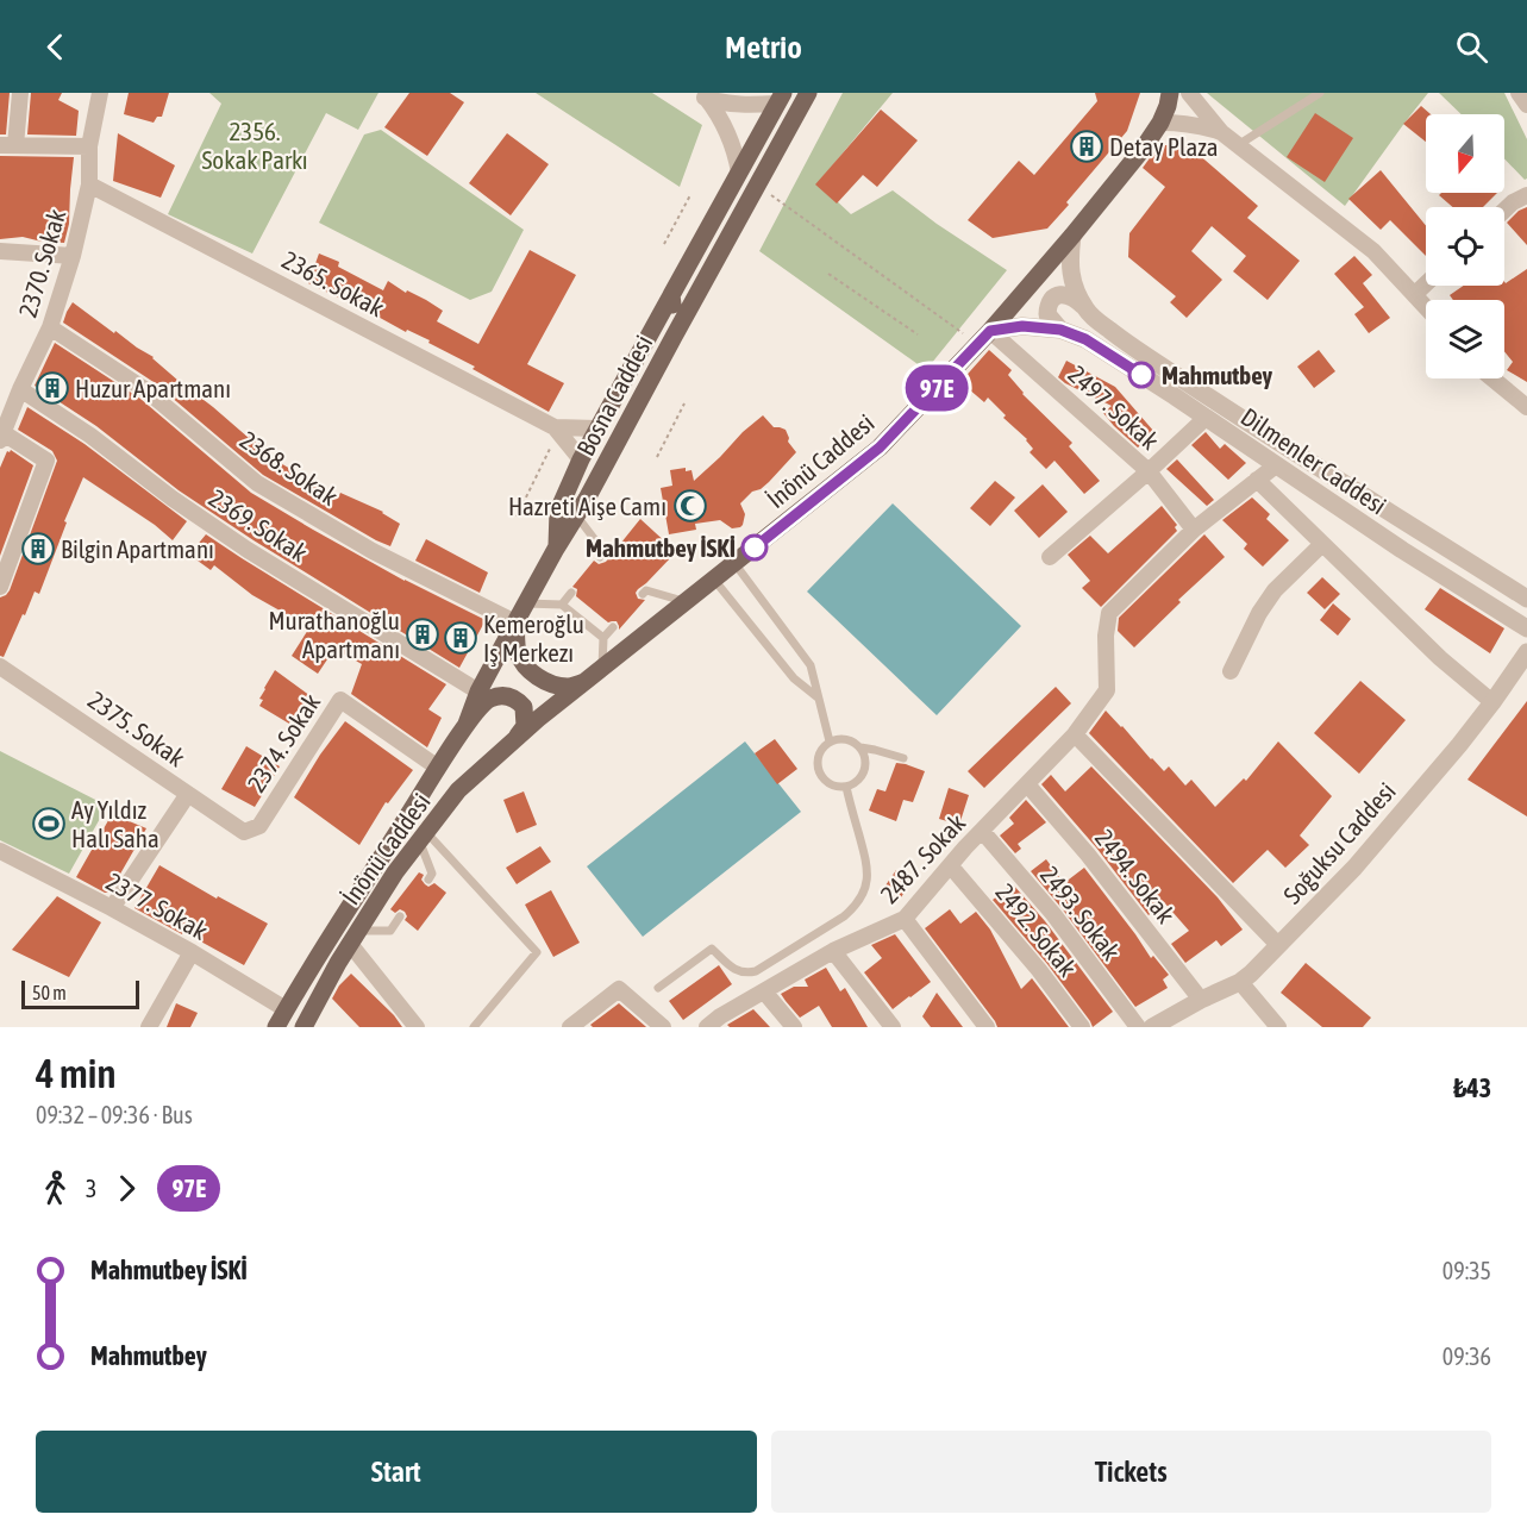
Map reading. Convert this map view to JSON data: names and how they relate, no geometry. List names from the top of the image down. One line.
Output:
{"streets":{"main road":["Bosna Caddesi","İnönü Caddesi"],"street":["2370. Sokak","2365. Sokak","2497. Sokak","Dilmenler Caddesi","2368. Sokak","2369. Sokak","2375. Sokak","2374. Sokak","Soğuksu Caddesi","2487. Sokak","2494. Sokak","2377. Sokak","2493. Sokak","2492. Sokak"]},"crossings":[["2370. Sokak","2365. Sokak"],["2370. Sokak","2368. Sokak"],["2370. Sokak","2369. Sokak"],["Bosna Caddesi","İnönü Caddesi"],["Bosna Caddesi","2368. Sokak"],["Bosna Caddesi","2369. Sokak"],["2497. Sokak","İnönü Caddesi"],["2497. Sokak","Dilmenler Caddesi"],["2497. Sokak","2487. Sokak"],["İnönü Caddesi","Dilmenler Caddesi"],["İnönü Caddesi","2368. Sokak"],["İnönü Caddesi","2374. Sokak"],["İnönü Caddesi","2377. Sokak"],["Dilmenler Caddesi","2487. Sokak"],["2375. Sokak","2374. Sokak"],["Soğuksu Caddesi","2494. Sokak"],["2487. Sokak","2494. Sokak"],["2487. Sokak","2493. Sokak"],["2487. Sokak","2492. Sokak"]],"parks":["2356. Sokak Parkı"],"places":{"building":["Detay Plaza","Huzur Apartmanı","Bilgin Apartmanı","Murathanoğlu Apartmanı","Kemeroğlu Iş Merkezı"],"other":["Mahmutbey","Mahmutbey İSKİ"],"mosque":["Hazreti Aişe Camı"],"sports":["Ay Yıldız Halı Saha"]},"lines":["bus line 97E"],"scale_bar":"50 m","north":"bottom","page":{"header":"Metrio","on_map":"97E","scale":"50 m","heading":["4 min","09:32 – 09:36 · Bus","₺43"],"legs":["3","97E"],"list":[{"name":"Mahmutbey İSKİ","value":"09:35"},{"name":"Mahmutbey","value":"09:36"}],"buttons":["Start","Tickets"]}}
